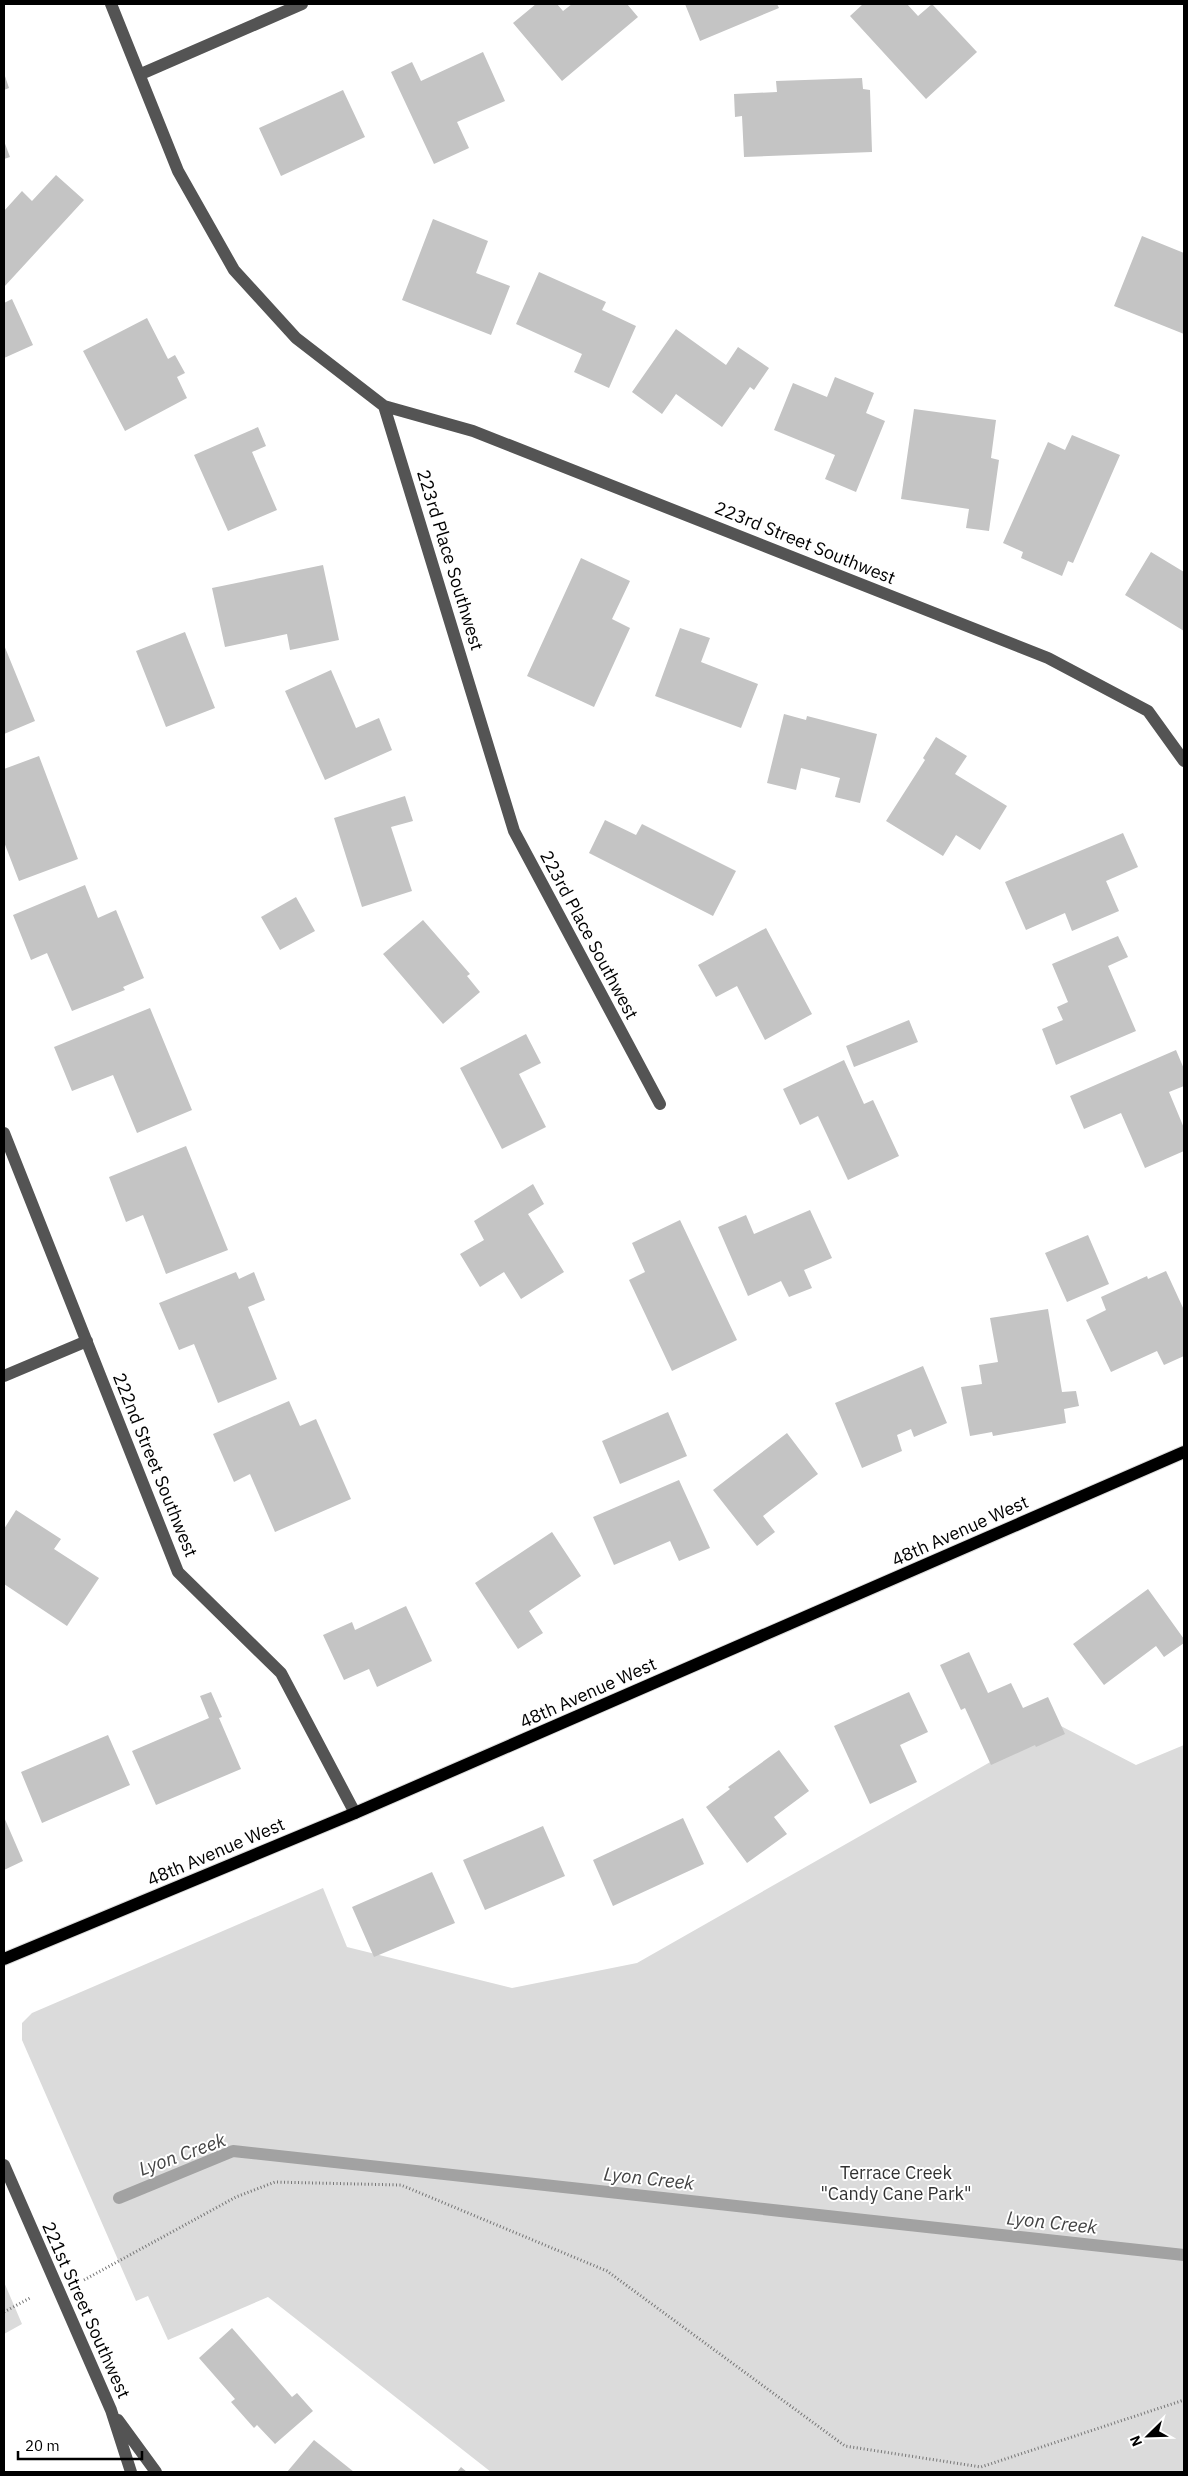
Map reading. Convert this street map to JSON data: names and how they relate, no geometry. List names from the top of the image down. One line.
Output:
{"streets":{"main road":["48th Avenue West"],"street":["223rd Street Southwest","223rd Place Southwest","222nd Street Southwest","221st Street Southwest"]},"crossings":[["223rd Street Southwest","223rd Place Southwest"],["222nd Street Southwest","48th Avenue West"]],"water":["Lyon Creek"],"parks":["Terrace Creek \"Candy Cane Park\""],"scale_bar":"20 m","north":"bottom left"}
